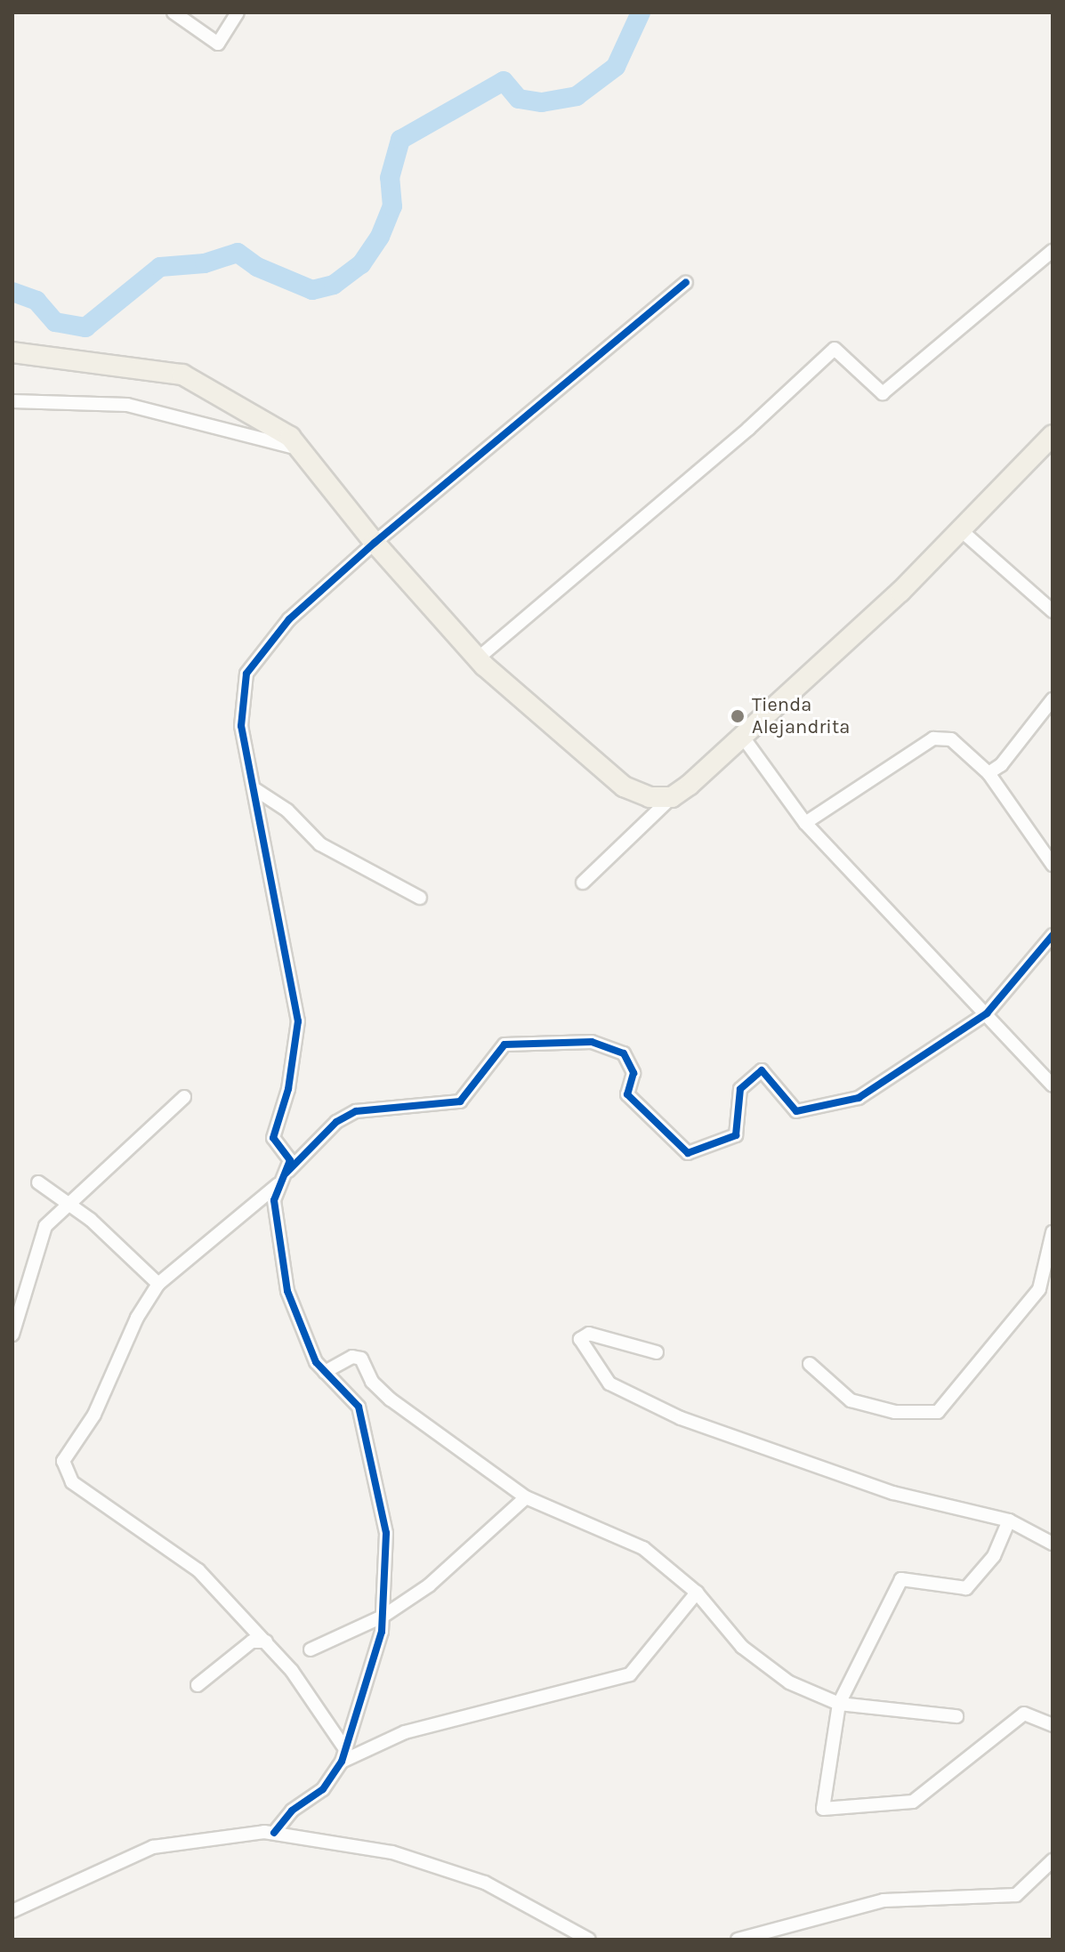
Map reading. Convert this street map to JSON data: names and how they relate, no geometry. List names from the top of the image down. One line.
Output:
{"places":["Tienda Alejandrita"]}
